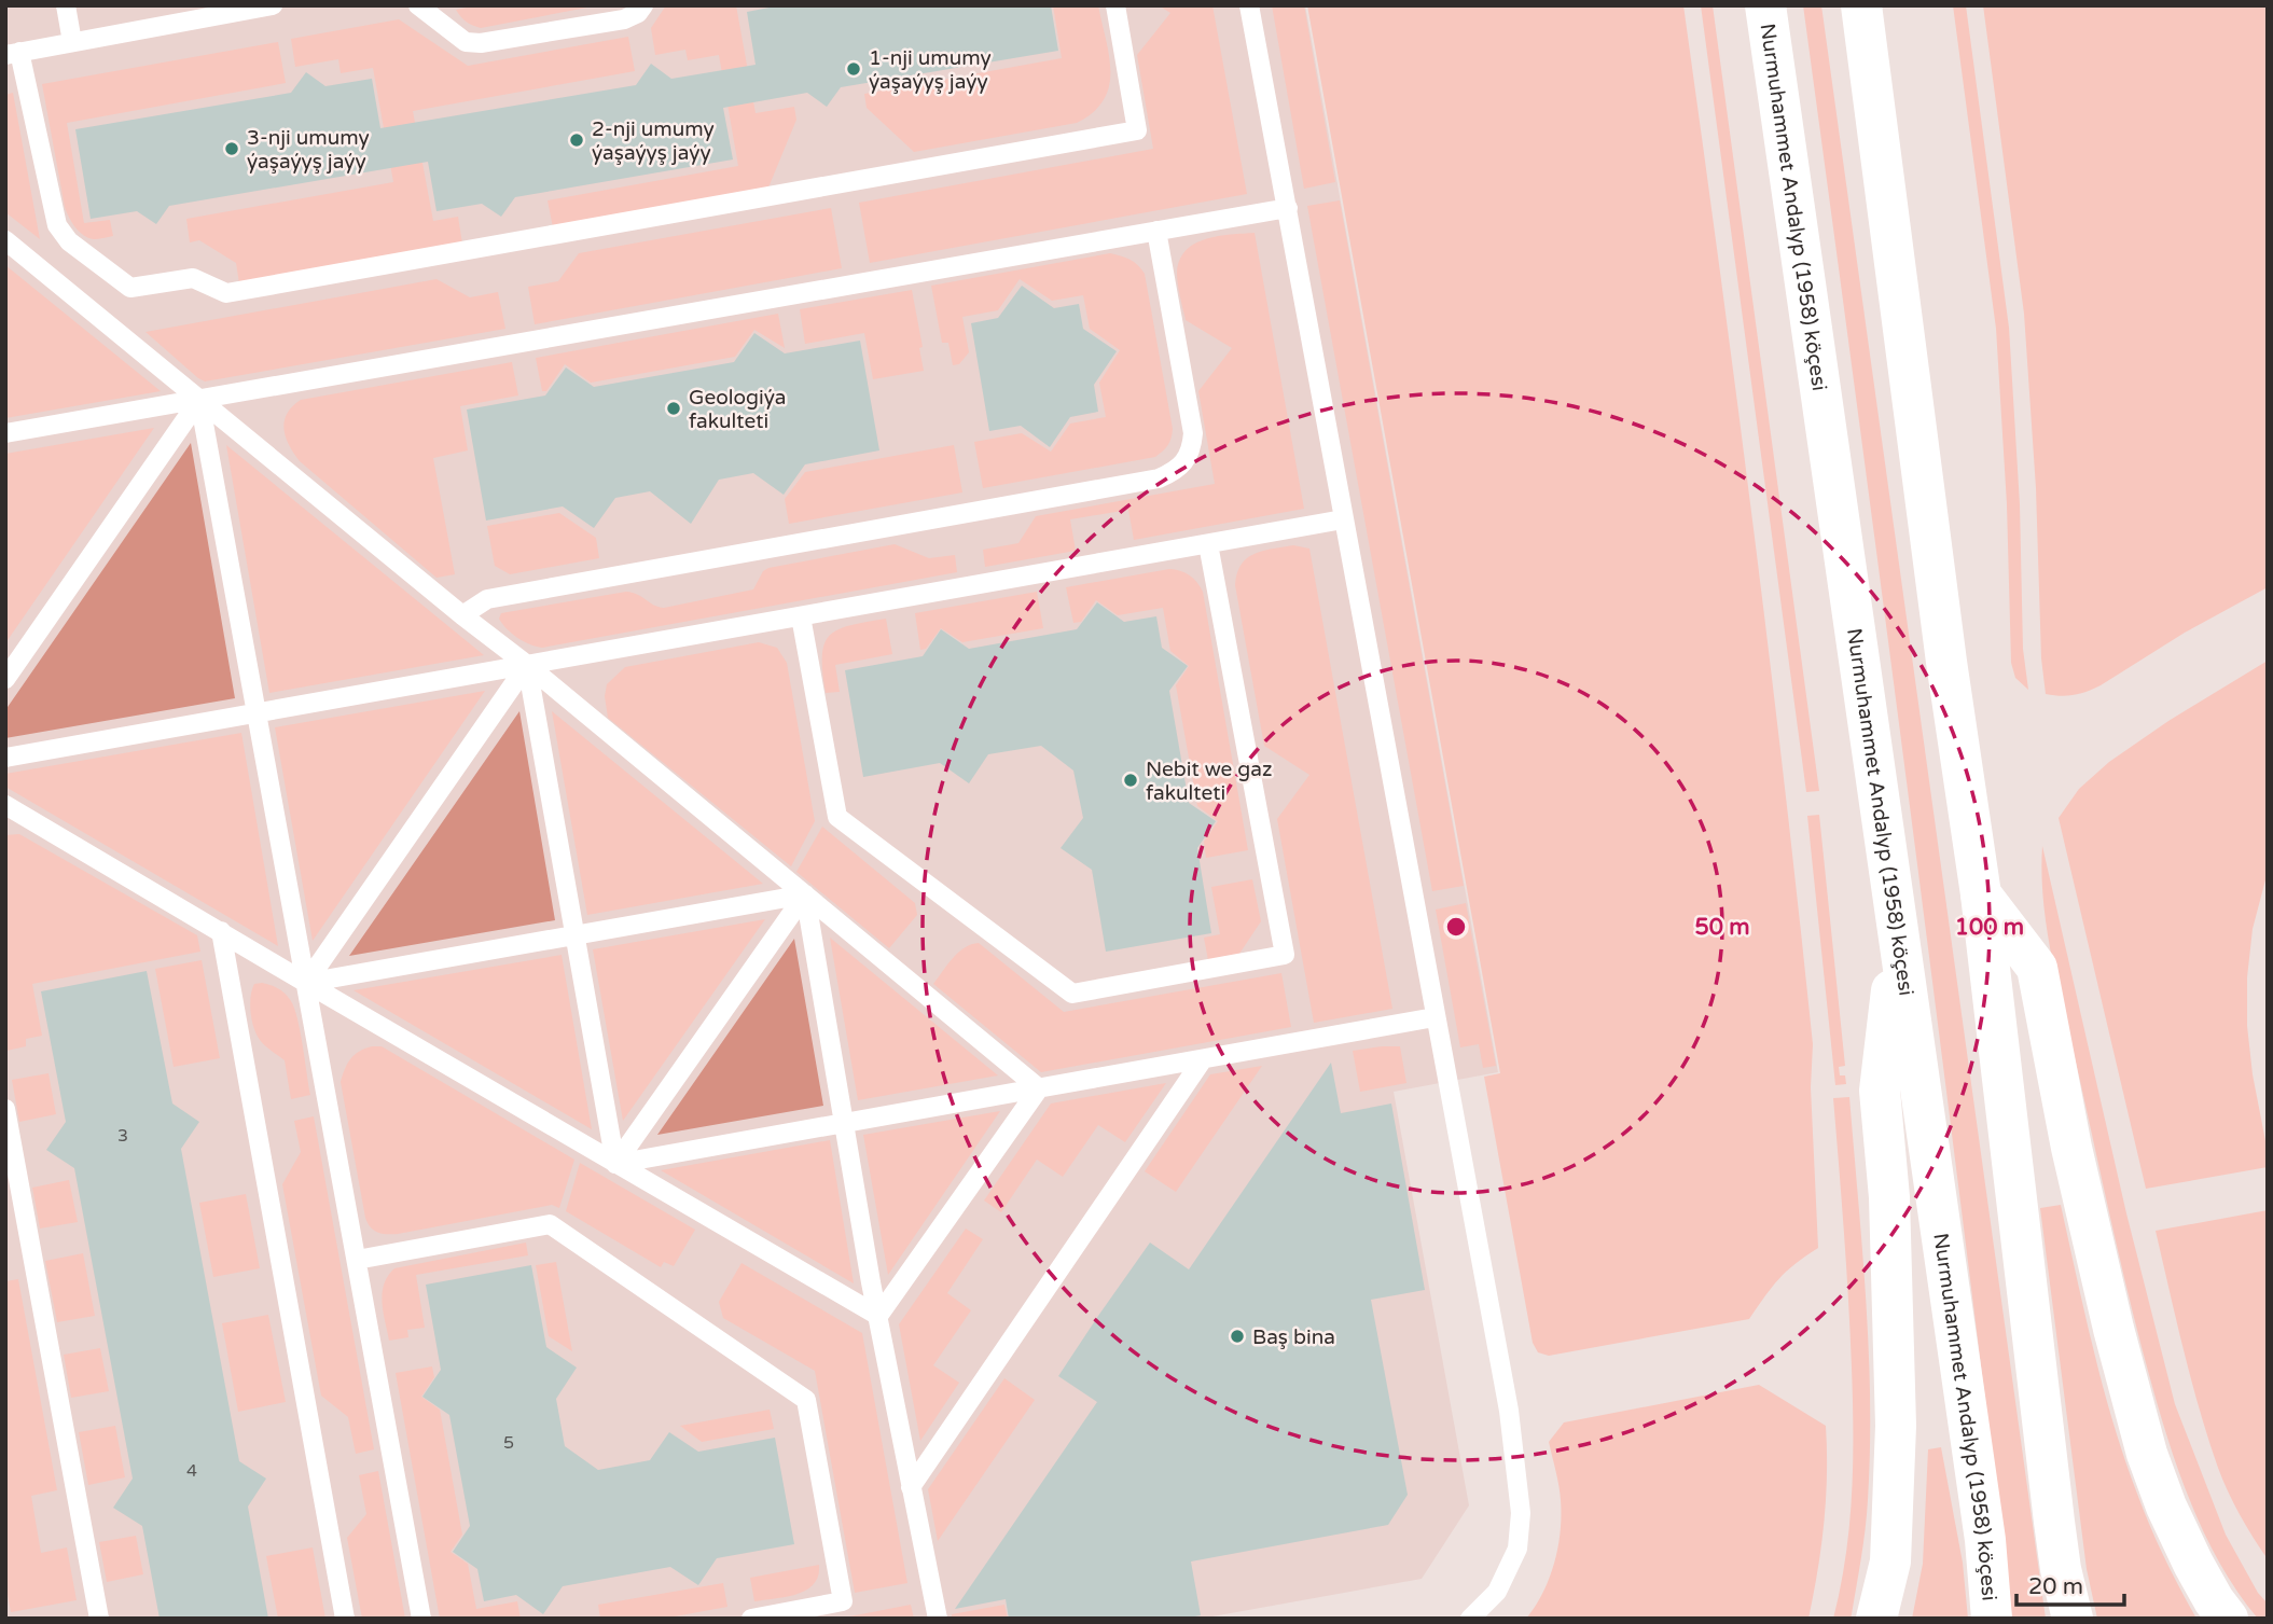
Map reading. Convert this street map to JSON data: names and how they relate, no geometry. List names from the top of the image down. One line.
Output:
{"streets":{"main road":["Nurmuhammet Andalyp (1958) köçesi"]},"places":["1-nji umumy ýaşaýyş jaýy","2-nji umumy ýaşaýyş jaýy","3-nji umumy ýaşaýyş jaýy","Geologiýa fakulteti","Nebit we gaz fakulteti","Baş bina"],"house_numbers":["3","5","4"],"scale_bar":"20 m","rings":["50 m","100 m"]}
